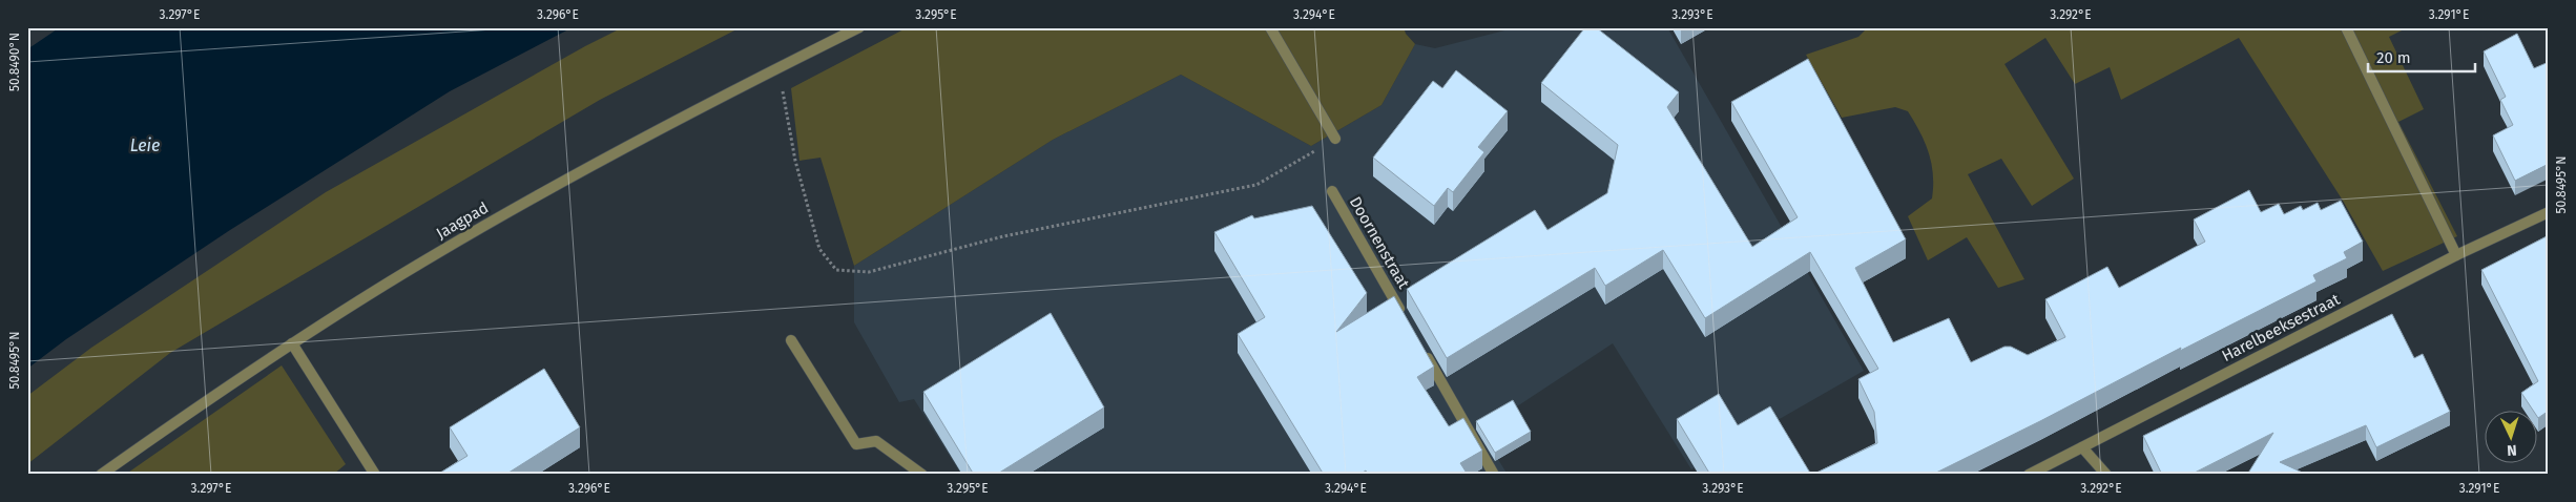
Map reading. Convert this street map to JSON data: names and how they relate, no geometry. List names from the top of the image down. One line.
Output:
{"streets":{"street":["Jaagpad","Doornenstraat","Harelbeeksestraat"]},"water":["Leie"],"scale_bar":"20 m","north":"bottom","coordinates":["3.297°E","3.296°E","3.295°E","3.294°E","3.293°E","3.292°E","3.291°E","50.8490°N","50.8495°N"]}
